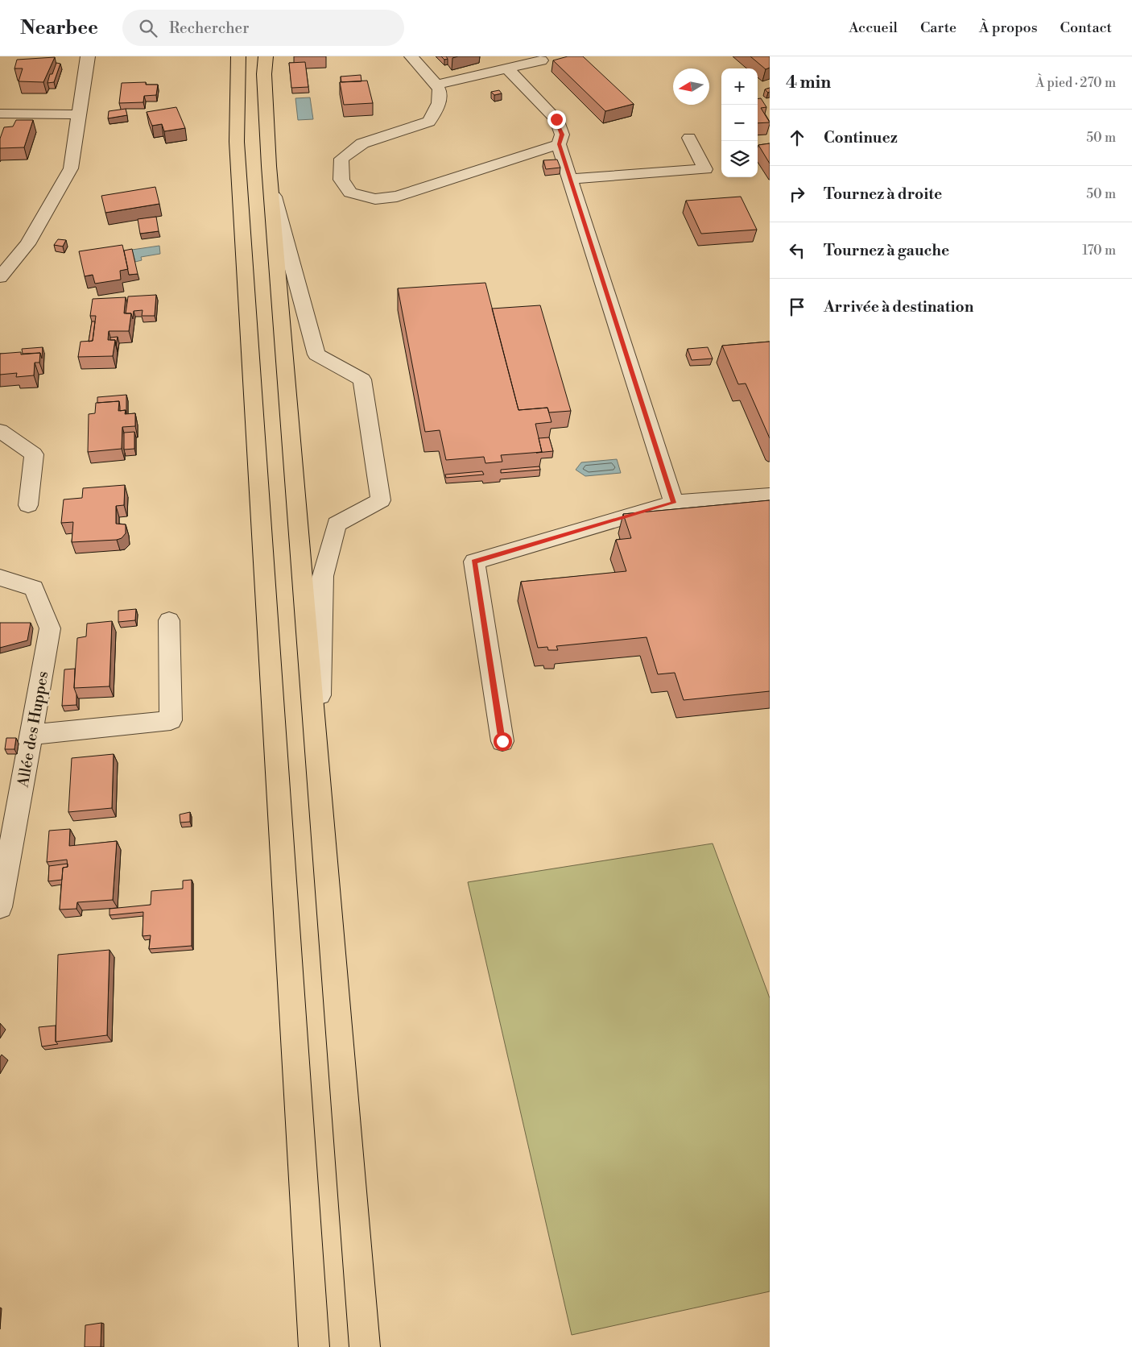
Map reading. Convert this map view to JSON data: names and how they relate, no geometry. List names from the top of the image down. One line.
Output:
{"streets":{"street":["Allée des Huppes"]},"north":"left","page":{"header":"Nearbee","search":"Rechercher","nav":["Accueil","Carte","À propos","Contact"],"heading":["4 min","À pied · 270 m"],"map_buttons":["+","−"],"list":[["Continuez","50 m"],["Tournez à droite","50 m"],["Tournez à gauche","170 m"],"Arrivée à destination"]}}
